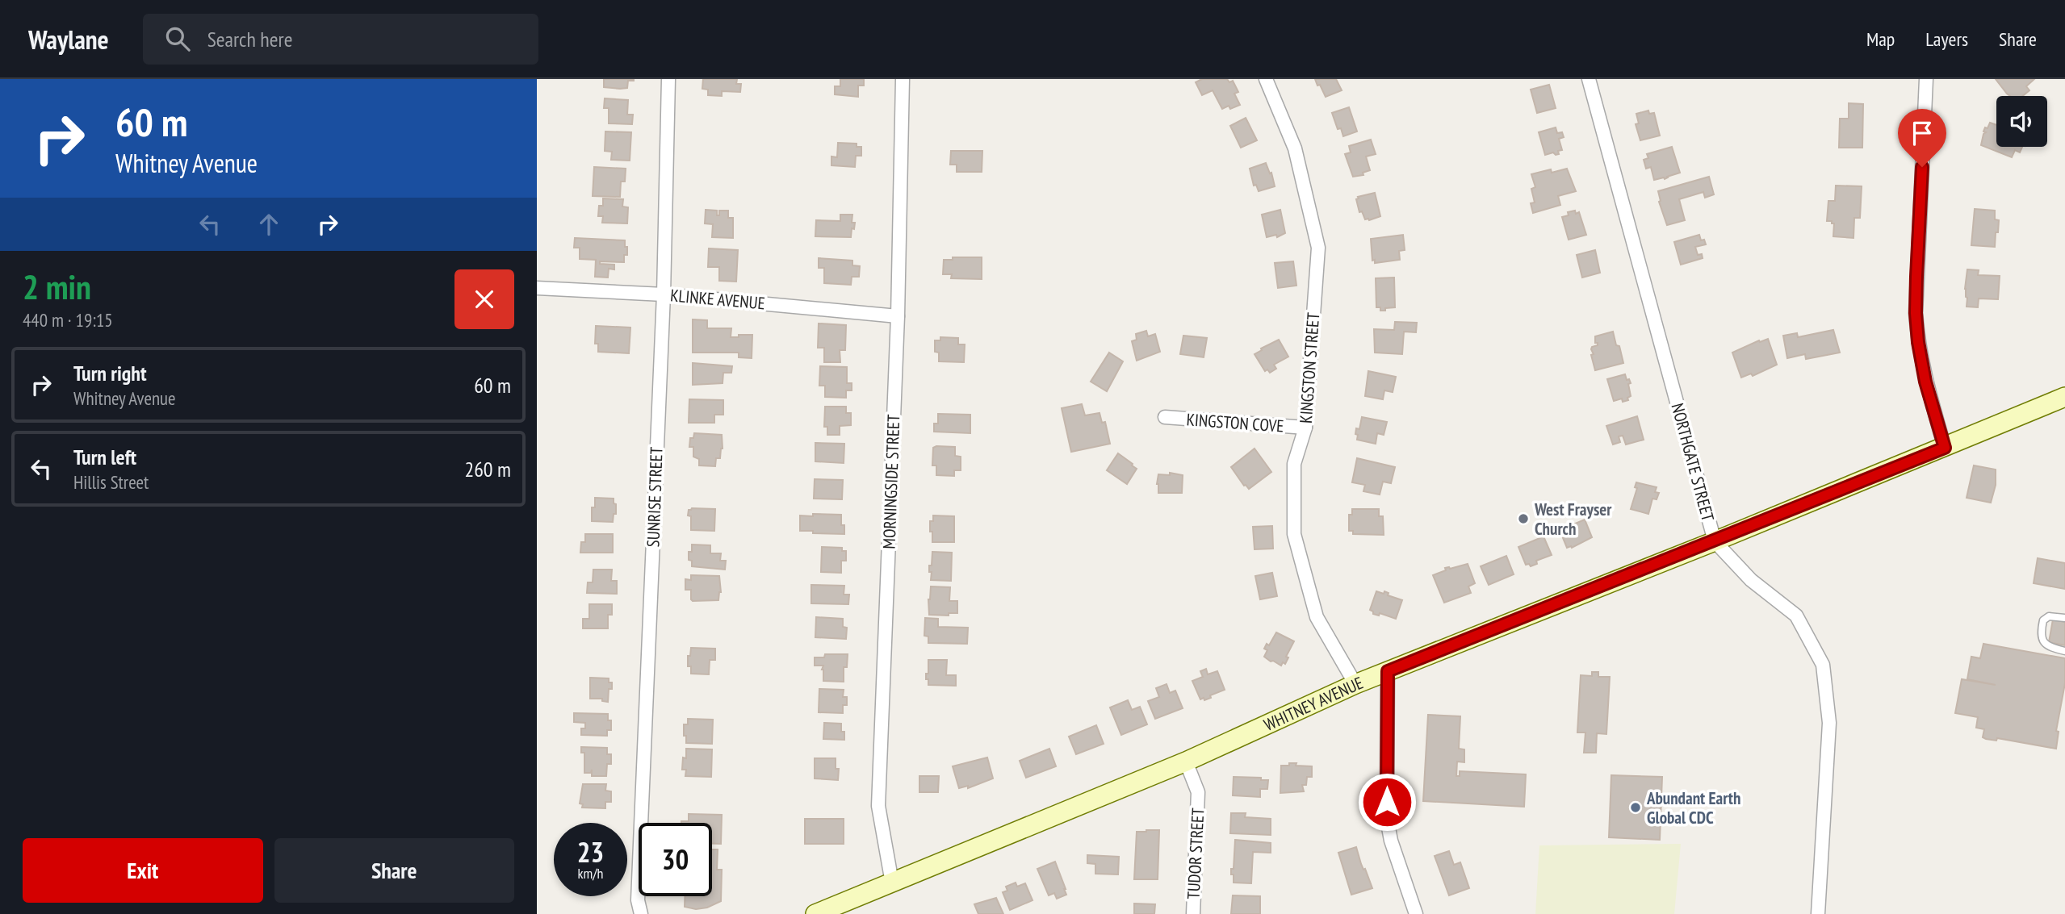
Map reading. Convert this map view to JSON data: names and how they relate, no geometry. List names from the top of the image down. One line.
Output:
{"streets":{"main road":["WHITNEY AVENUE"],"street":["KLINKE AVENUE","KINGSTON STREET","KINGSTON COVE","NORTHGATE STREET","MORNINGSIDE STREET","SUNRISE STREET","TUDOR STREET"]},"crossings":[["KLINKE AVENUE","MORNINGSIDE STREET"],["KLINKE AVENUE","SUNRISE STREET"],["KINGSTON STREET","KINGSTON COVE"],["KINGSTON STREET","WHITNEY AVENUE"],["NORTHGATE STREET","WHITNEY AVENUE"],["MORNINGSIDE STREET","WHITNEY AVENUE"],["WHITNEY AVENUE","TUDOR STREET"]],"places":["West Frayser Church","Abundant Earth Global CDC"],"page":{"header":"Waylane","search":"Search here","nav":["Map","Layers","Share"],"turn":["60 m","Whitney Avenue"],"heading":["2 min","440 m · 19:15"],"list":[{"name":"Turn right","note":"Whitney Avenue","value":"60 m"},{"name":"Turn left","note":"Hillis Street","value":"260 m"}],"speed":"23 km/h","limit":"30","buttons":["Exit","Share"]}}
